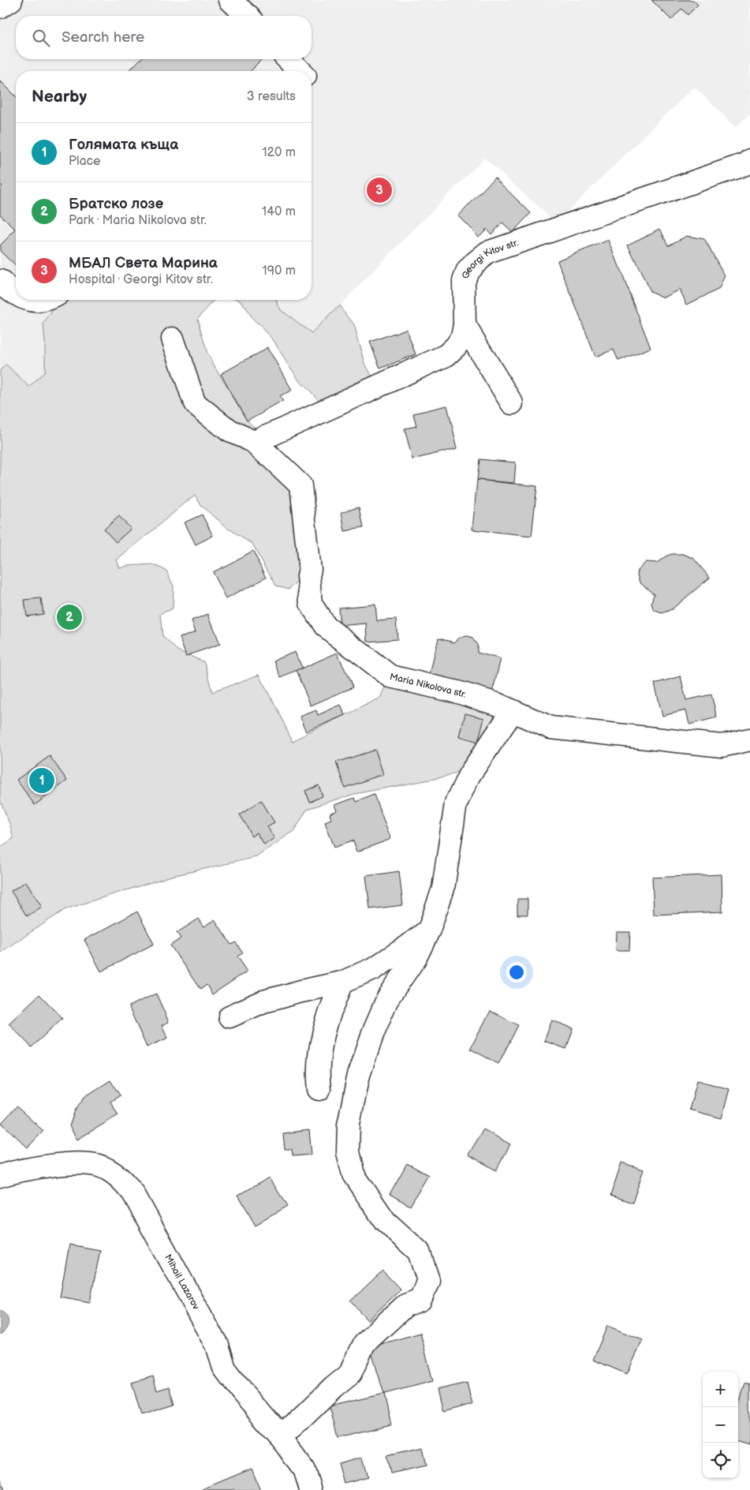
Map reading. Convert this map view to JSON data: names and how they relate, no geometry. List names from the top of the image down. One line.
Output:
{"streets":{"street":["Georgi Kitov str.","Maria Nikolova str.","Mihail Lazarov"]},"crossings":[["Georgi Kitov str.","Maria Nikolova str."]],"page":{"search":"Search here","heading":["Nearby","3 results"],"list":[{"mark":"1","name":"Голямата къща","note":"Place","value":"120 m"},{"mark":"2","name":"Братско лозе","note":"Park · Maria Nikolova str.","value":"140 m"},{"mark":"3","name":"МБАЛ Света Марина","note":"Hospital · Georgi Kitov str.","value":"190 m"}],"pins":["3","2","1"],"map_buttons":["+","−"]}}
